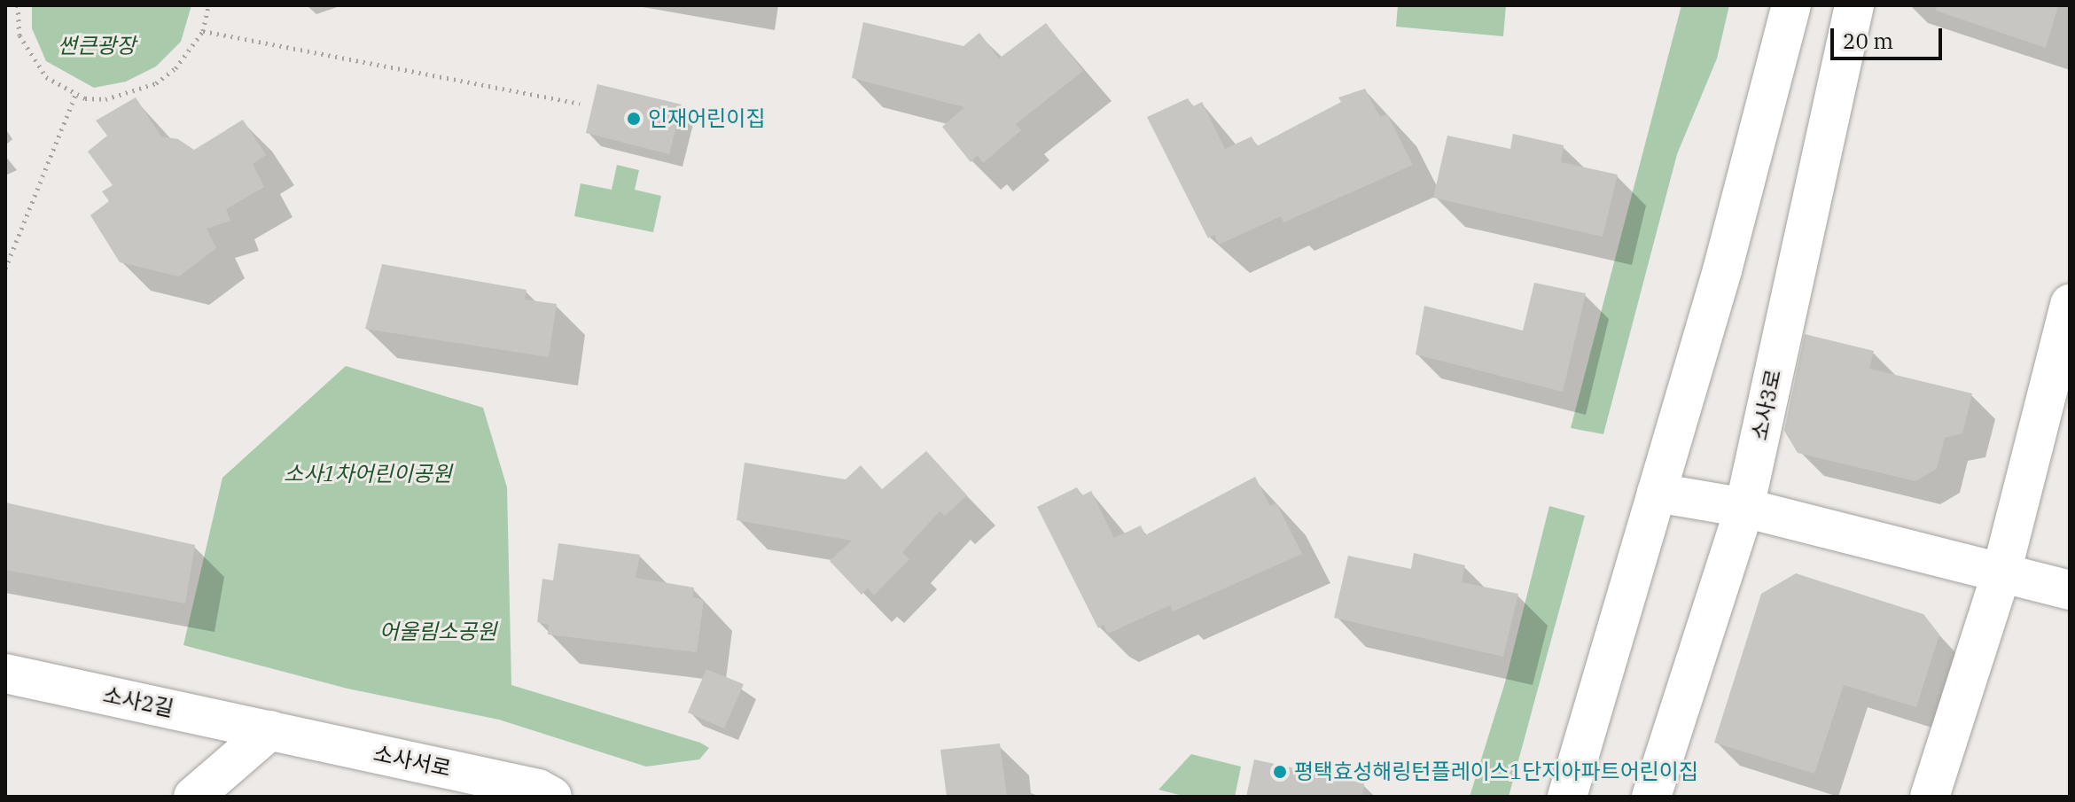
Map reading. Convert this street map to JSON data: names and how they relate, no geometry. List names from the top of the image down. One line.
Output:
{"streets":{"street":["소사3로","소사2길","소사서로"]},"crossings":[["소사2길","소사서로"]],"parks":["썬큰광장","소사1차어린이공원","어울림소공원"],"places":["인재어린이집","평택효성해링턴플레이스1단지아파트어린이집"],"scale_bar":"20 m"}
